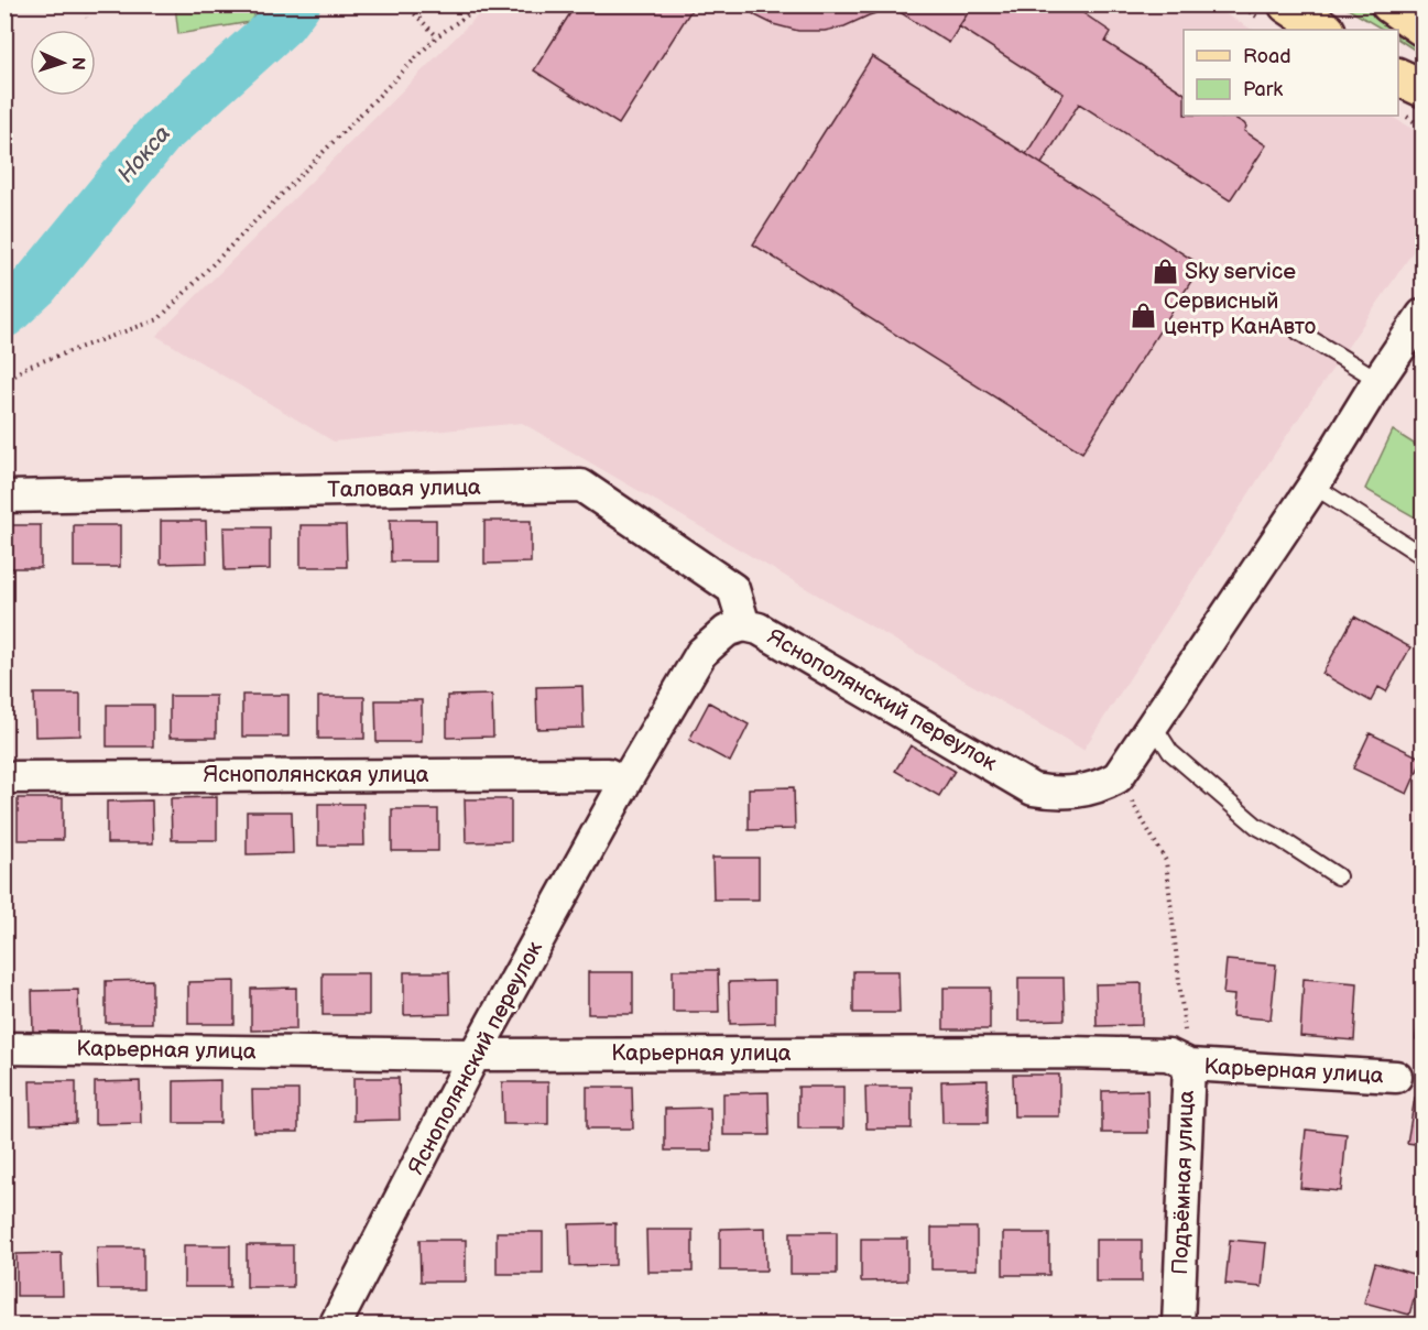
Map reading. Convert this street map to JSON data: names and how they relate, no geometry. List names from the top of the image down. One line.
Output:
{"streets":{"street":["Таловая улица","Яснополянский переулок","Яснополянская улица","Карьерная улица","Подъёмная улица"]},"crossings":[["Таловая улица","Яснополянский переулок"],["Яснополянский переулок","Яснополянская улица"],["Яснополянский переулок","Карьерная улица"],["Яснополянский переулок","Подъёмная улица"],["Карьерная улица","Подъёмная улица"]],"water":["Нокса"],"places":{"shop":["Sky service","Сервисный центр КанАвто"]},"legend":["Road","Park"],"north":"right"}
